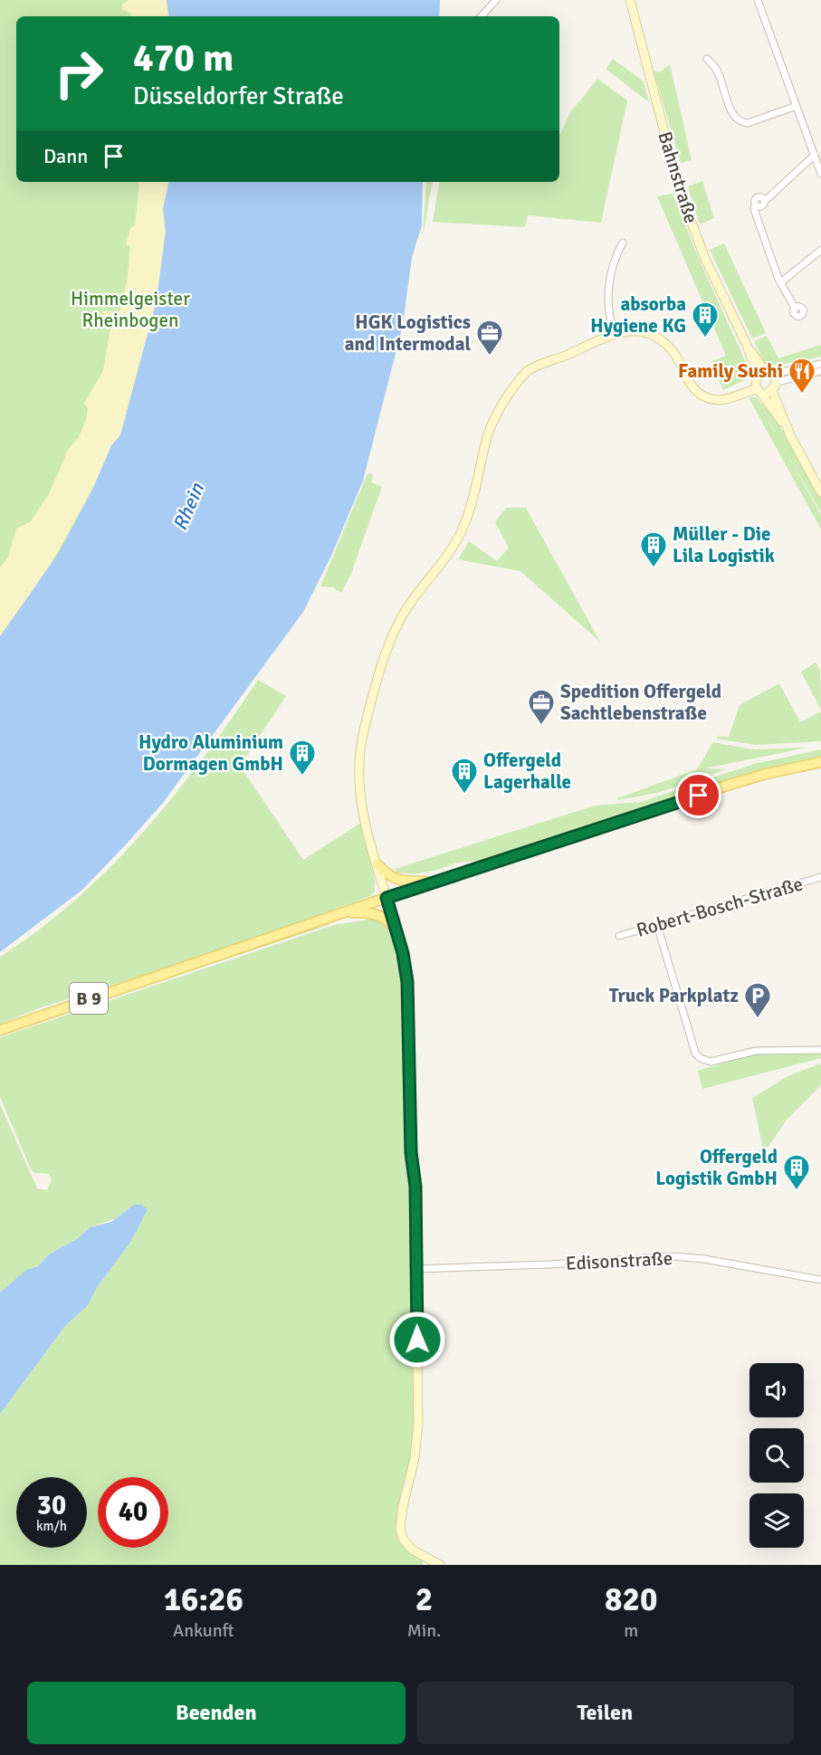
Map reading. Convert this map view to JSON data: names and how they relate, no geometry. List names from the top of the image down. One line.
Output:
{"streets":{"main road":["B 9"],"street":["Bahnstraße","Robert-Bosch-Straße","Edisonstraße"]},"water":["Rhein"],"parks":["Himmelgeister Rheinbogen"],"places":{"building":["absorba Hygiene KG","Müller - Die Lila Logistik","Hydro Aluminium Dormagen GmbH","Offergeld Lagerhalle","Offergeld Logistik GmbH"],"office":["HGK Logistics and Intermodal","Spedition Offergeld Sachtlebenstraße"],"restaurant":["Family Sushi"],"parking":["Truck Parkplatz"]},"page":{"turn":["470 m","Düsseldorfer Straße"],"then":"Dann","speed":"30 km/h","limit":"40","eta":["16:26","Ankunft","2","Min.","820","m"],"buttons":["Beenden","Teilen"]}}
